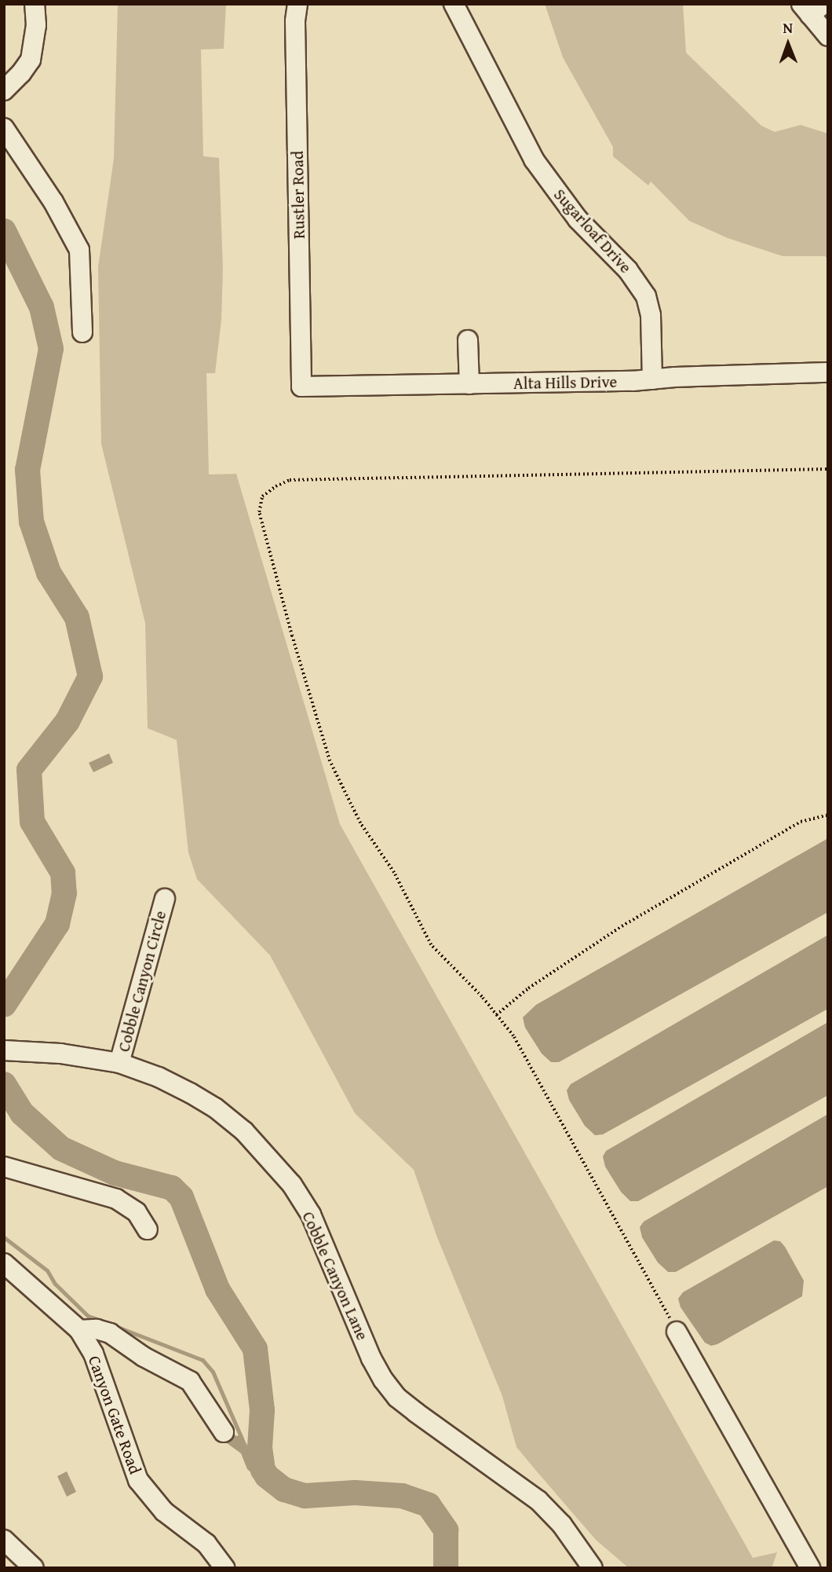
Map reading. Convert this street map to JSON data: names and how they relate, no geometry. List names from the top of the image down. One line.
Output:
{"streets":{"street":["Rustler Road","Sugarloaf Drive","Alta Hills Drive","Cobble Canyon Circle","Cobble Canyon Lane","Canyon Gate Road"]},"crossings":[["Rustler Road","Alta Hills Drive"],["Sugarloaf Drive","Alta Hills Drive"],["Cobble Canyon Circle","Cobble Canyon Lane"]],"north":"top"}
